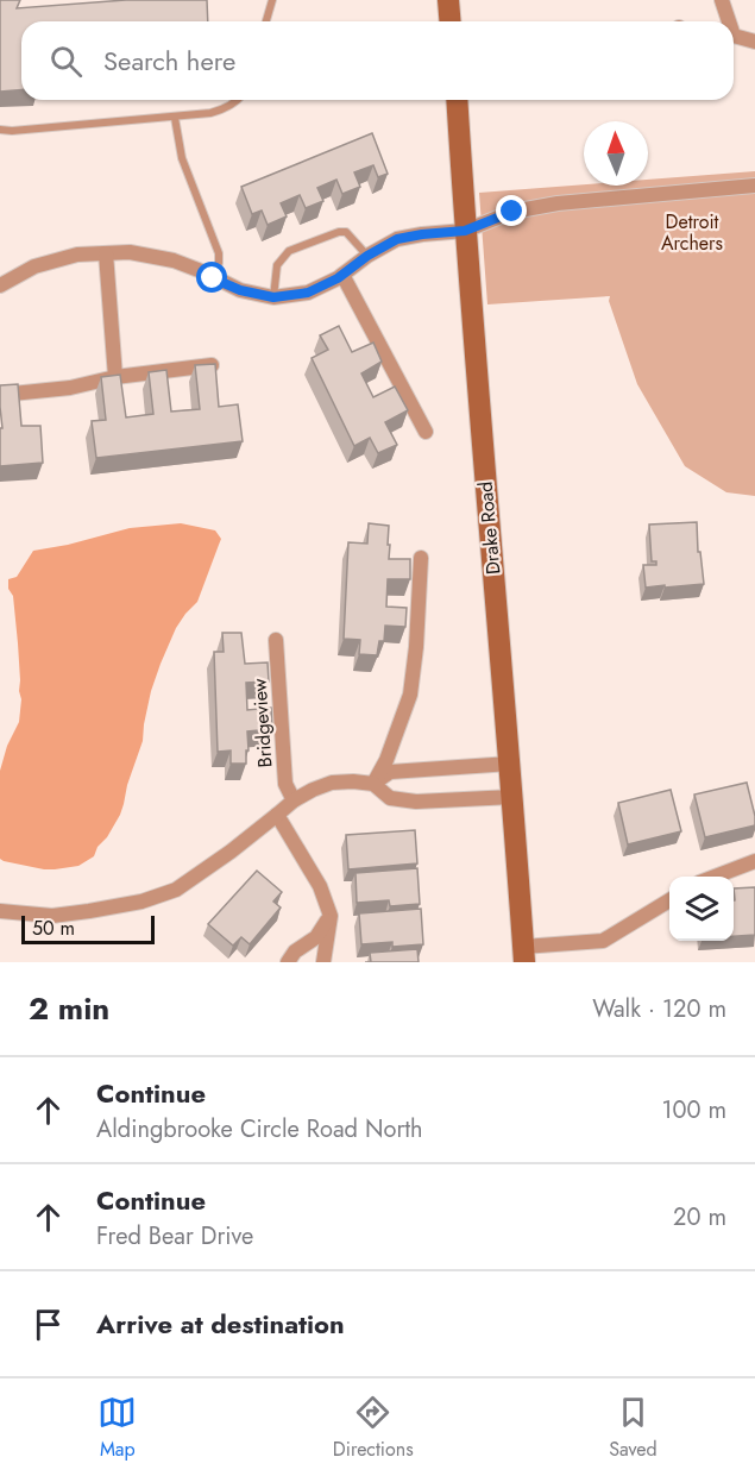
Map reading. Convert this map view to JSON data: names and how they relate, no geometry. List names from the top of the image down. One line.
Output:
{"streets":{"street":["Drake Road","Bridgeview"]},"parks":["Detroit Archers"],"scale_bar":"50 m","north":"top","page":{"search":"Search here","scale":"50 m","heading":["2 min","Walk · 120 m"],"list":[["Continue","Aldingbrooke Circle Road North","100 m"],["Continue","Fred Bear Drive","20 m"],"Arrive at destination"],"nav":["Map","Directions","Saved"]}}
